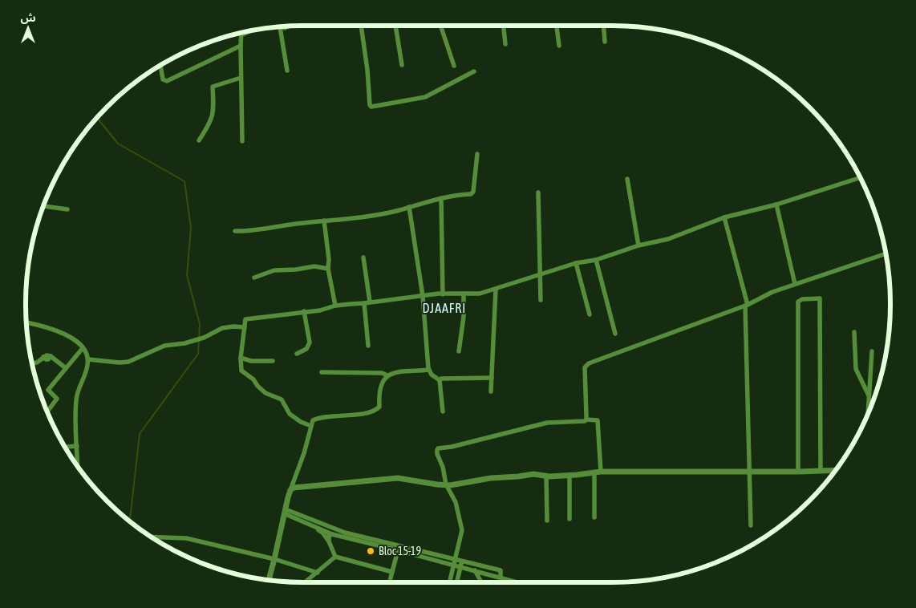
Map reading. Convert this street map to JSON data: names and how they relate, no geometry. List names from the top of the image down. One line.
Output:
{"districts":["DJAAFRI"],"places":["Bloc 15-19"],"north":"top"}
